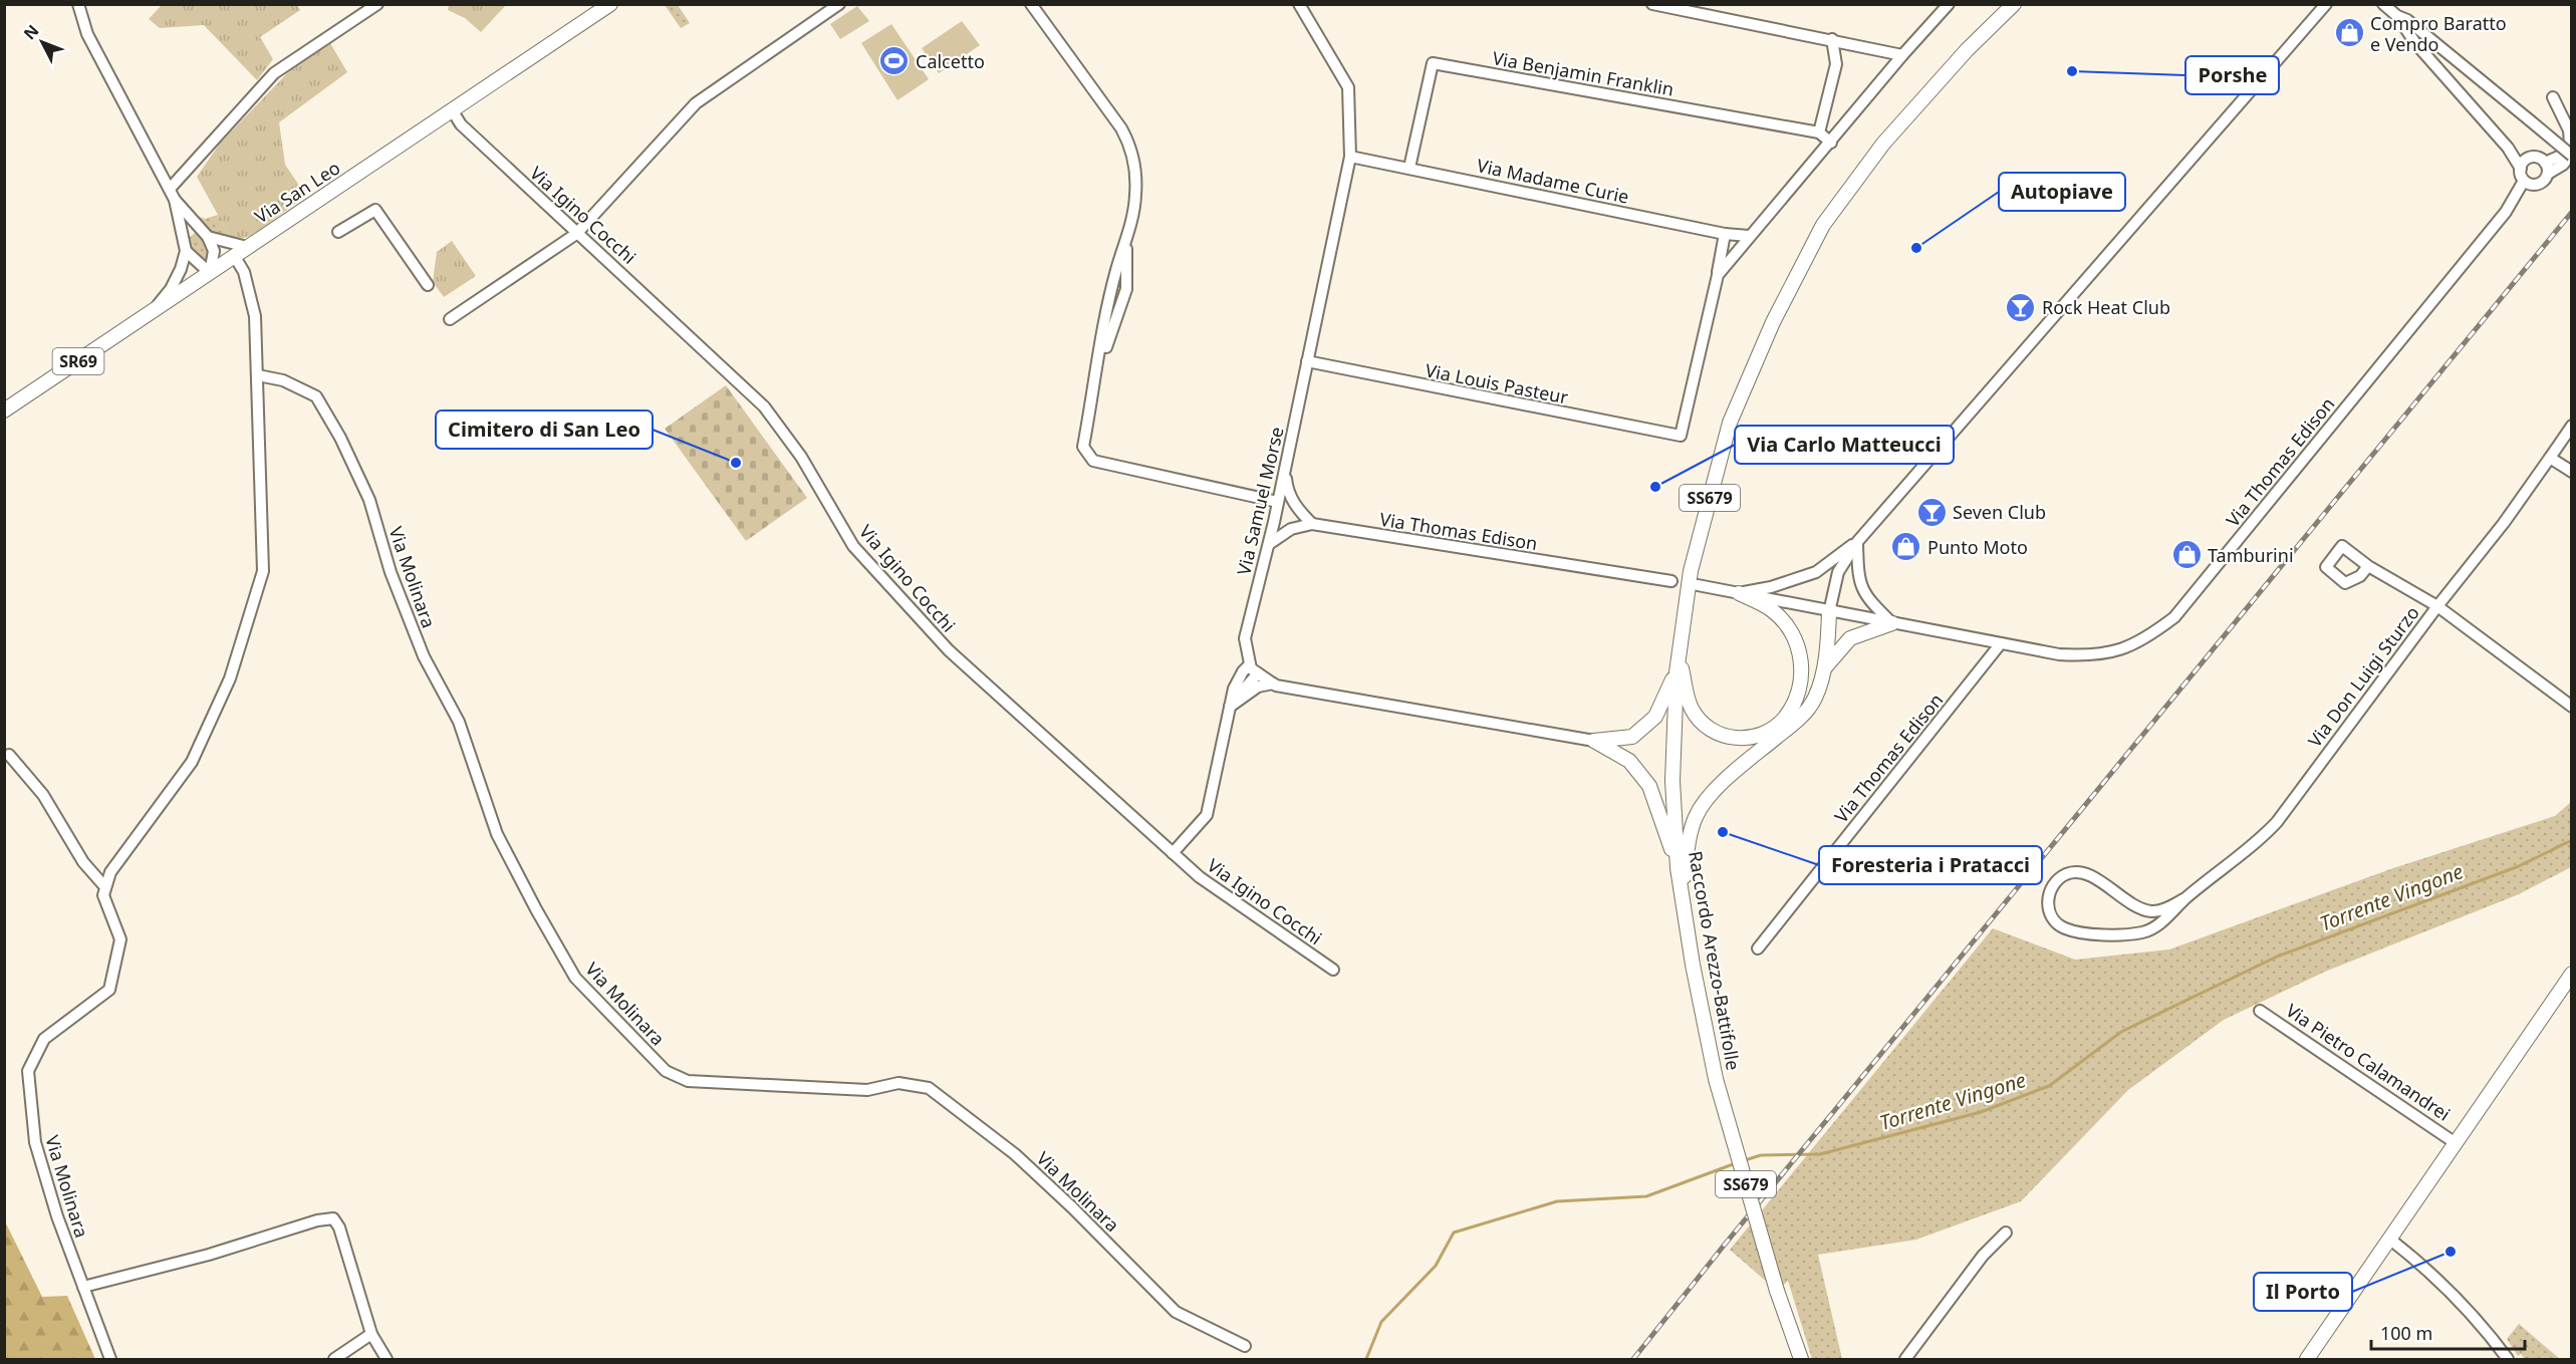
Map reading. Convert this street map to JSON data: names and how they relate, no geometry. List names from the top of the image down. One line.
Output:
{"streets":{"main road":["Via San Leo","SR69","SS679","Raccordo Arezzo-Battifolle","Via Pietro Calamandrei"],"street":["Via Benjamin Franklin","Via Madame Curie","Via Igino Cocchi","Via Louis Pasteur","Via Thomas Edison","Via Samuel Morse","Via Molinara","Via Don Luigi Sturzo"]},"crossings":[["Via Benjamin Franklin","Via Madame Curie"],["Via Madame Curie","Via Samuel Morse"],["Via San Leo","Via Igino Cocchi"],["Via Louis Pasteur","Via Samuel Morse"]],"water":["Torrente Vingone"],"places":{"shop":["Compro Baratto e Vendo","Punto Moto","Tamburini"],"sports":["Calcetto"],"other":["Porshe","Autopiave","Cimitero di San Leo","Via Carlo Matteucci","Foresteria i Pratacci","Il Porto"],"bar":["Rock Heat Club","Seven Club"]},"scale_bar":"100 m","north":"top left"}
